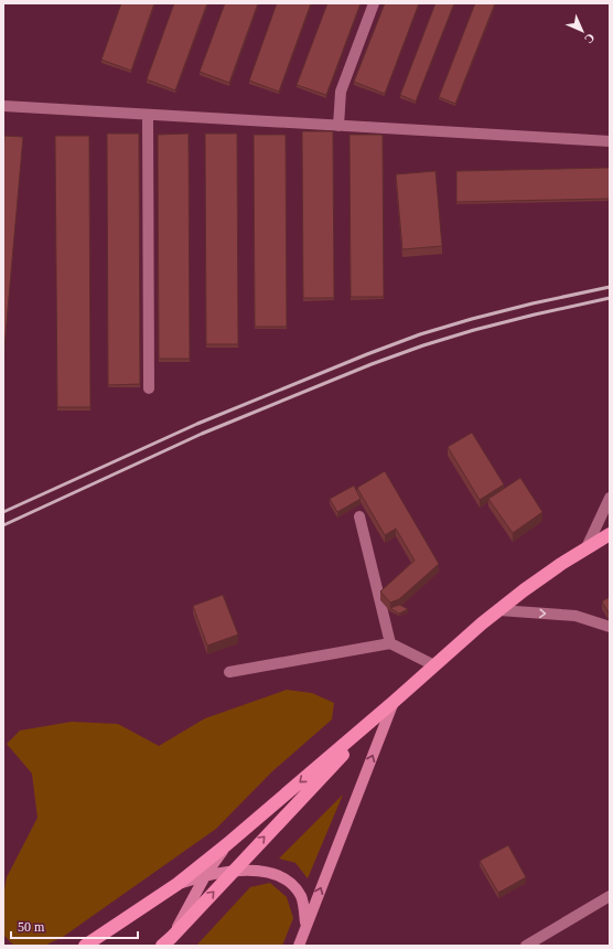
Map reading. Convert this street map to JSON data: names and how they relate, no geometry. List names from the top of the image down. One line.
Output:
{"scale_bar":"50 m","north":"bottom right"}
